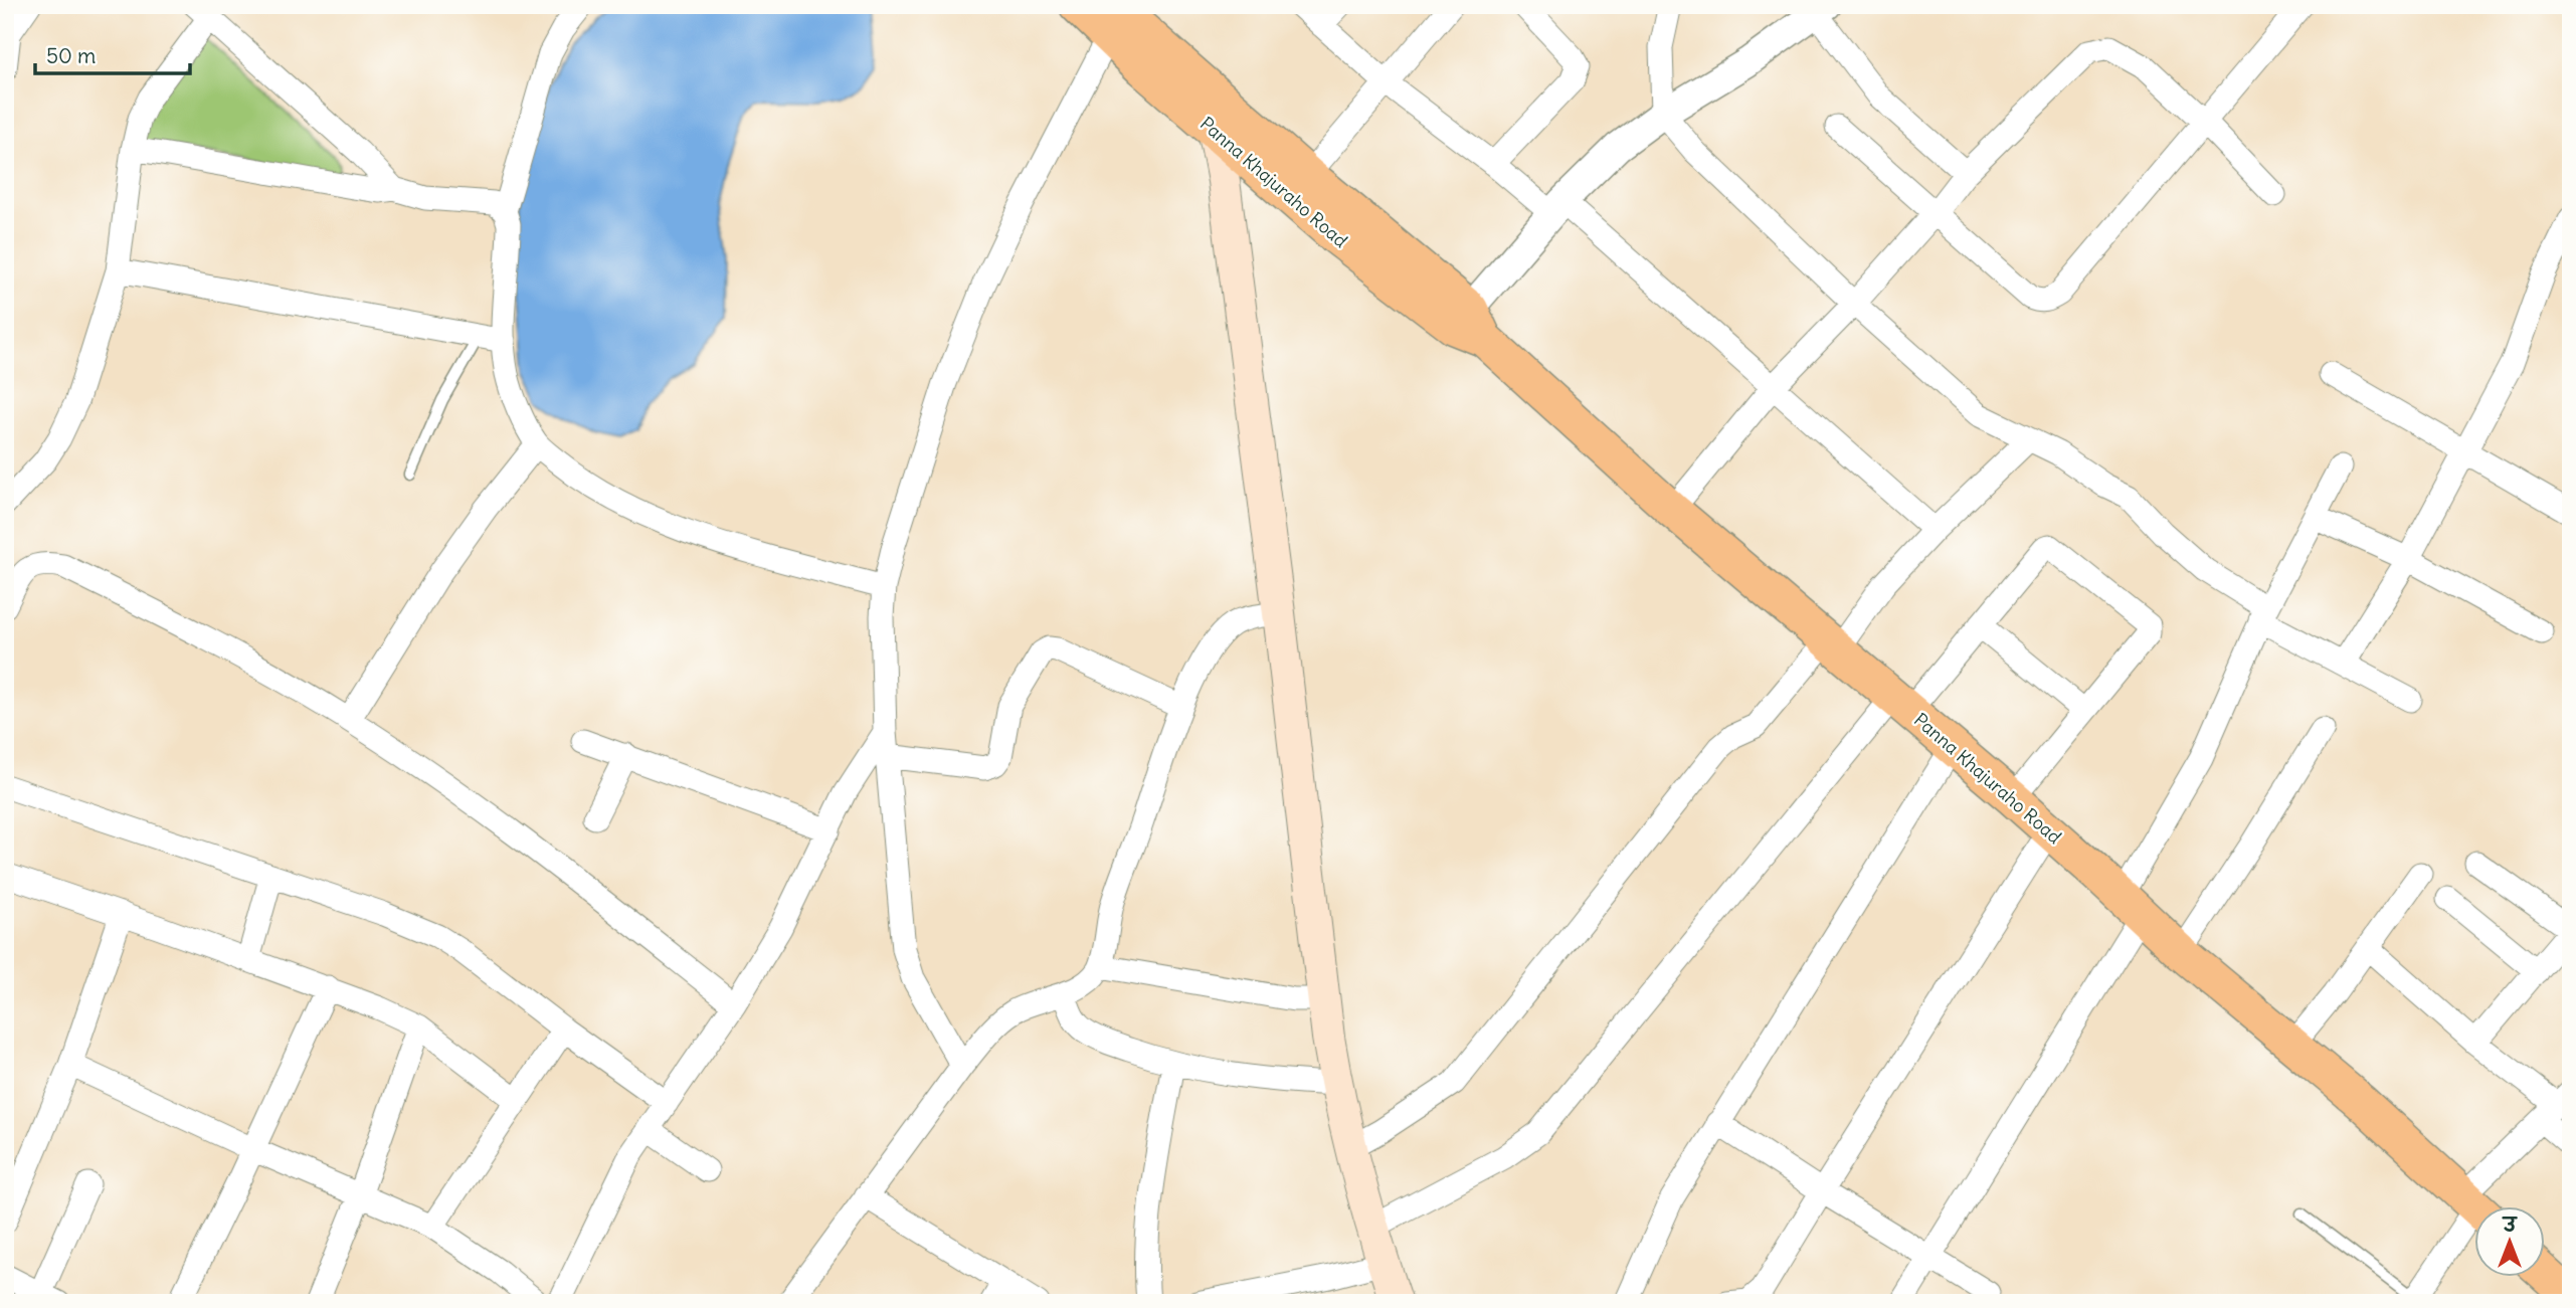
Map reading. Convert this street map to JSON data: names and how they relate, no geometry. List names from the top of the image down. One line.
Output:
{"streets":{"main road":["Panna Khajuraho Road"]},"scale_bar":"50 m","north":"top"}
